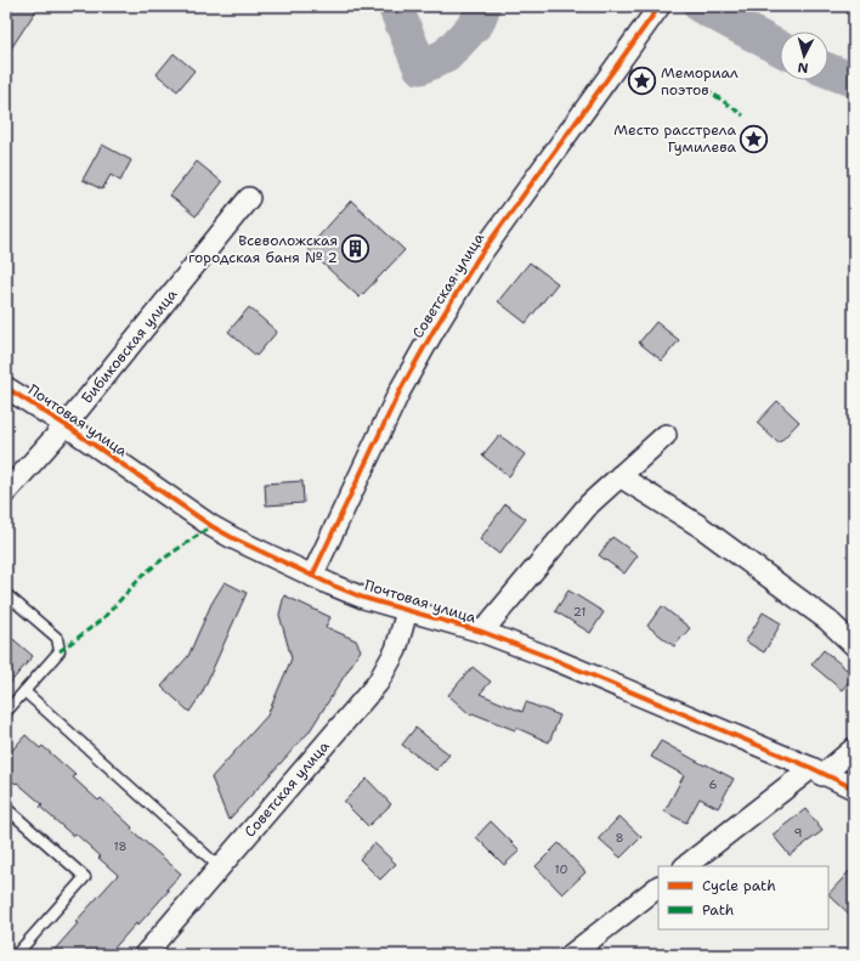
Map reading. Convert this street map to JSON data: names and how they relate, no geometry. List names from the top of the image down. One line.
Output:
{"streets":{"street":["Советская улица","Бибиковская улица","Почтовая улица"]},"crossings":[["Советская улица","Почтовая улица"],["Бибиковская улица","Почтовая улица"]],"places":{"place":["Мемориал поэтов","Место расстрела Гумилева"],"building":["Всеволожская городская баня № 2"]},"house_numbers":["21","6","9","8","18","10"],"legend":["Cycle path","Path"],"north":"bottom"}
